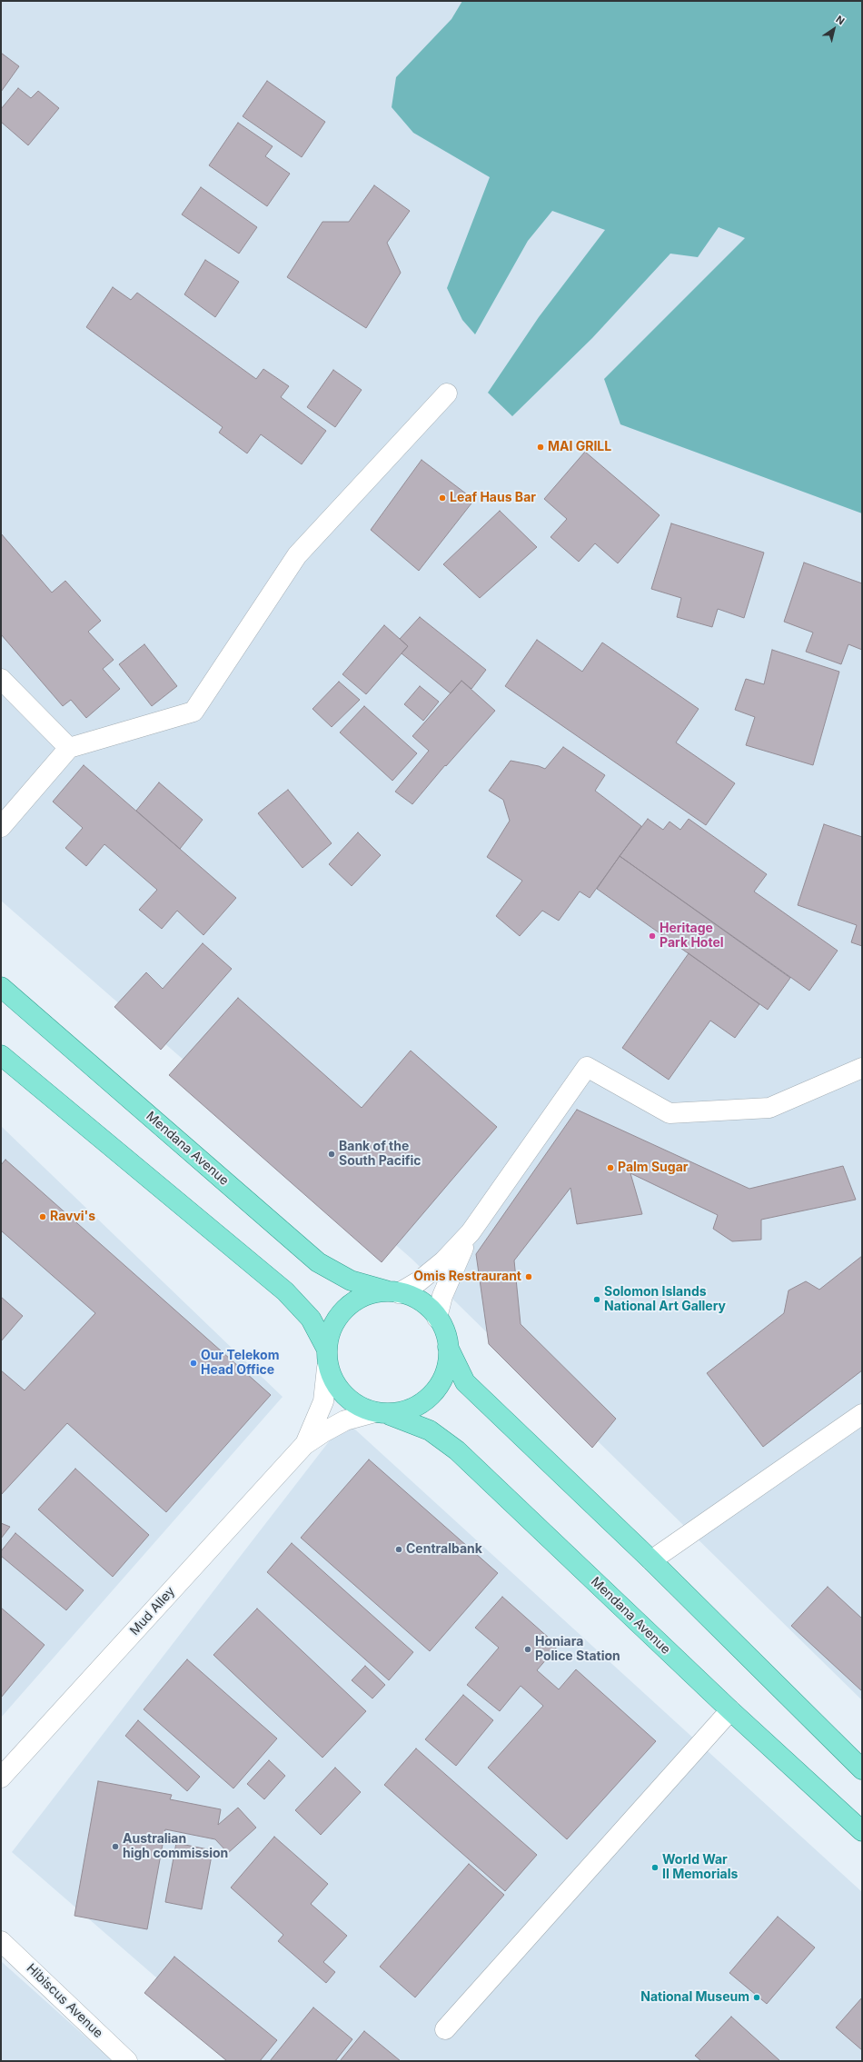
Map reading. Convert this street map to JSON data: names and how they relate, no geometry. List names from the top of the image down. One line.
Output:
{"streets":{"main road":["Mendana Avenue"],"street":["Mud Alley","Hibiscus Avenue"]},"crossings":[["Mendana Avenue","Mud Alley"]],"places":["MAI GRILL","Leaf Haus Bar","Heritage Park Hotel","Bank of the South Pacific","Palm Sugar","Ravvi's","Omis Restraurant","Solomon Islands National Art Gallery","Our Telekom Head Office","Centralbank","Honiara Police Station","Australian high commission","World War II Memorials","National Museum"],"north":"top right"}
